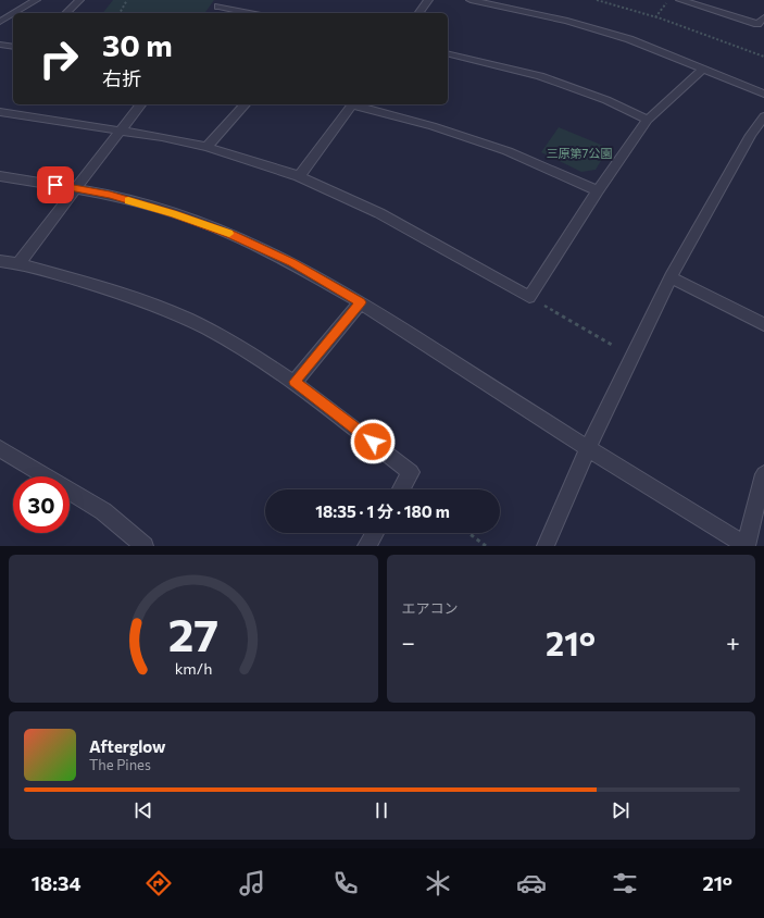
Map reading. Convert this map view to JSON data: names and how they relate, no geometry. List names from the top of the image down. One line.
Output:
{"parks":["三原第7公園"],"page":{"turn":["30 m","右折"],"limit":"30","trip":"18:35 · 1 分 · 180 m","tile":"エアコン","heat":["−","21°","+"],"song":["Afterglow","The Pines"],"tabs":["18:34","21°"],"gauge":["27","km/h"]}}
